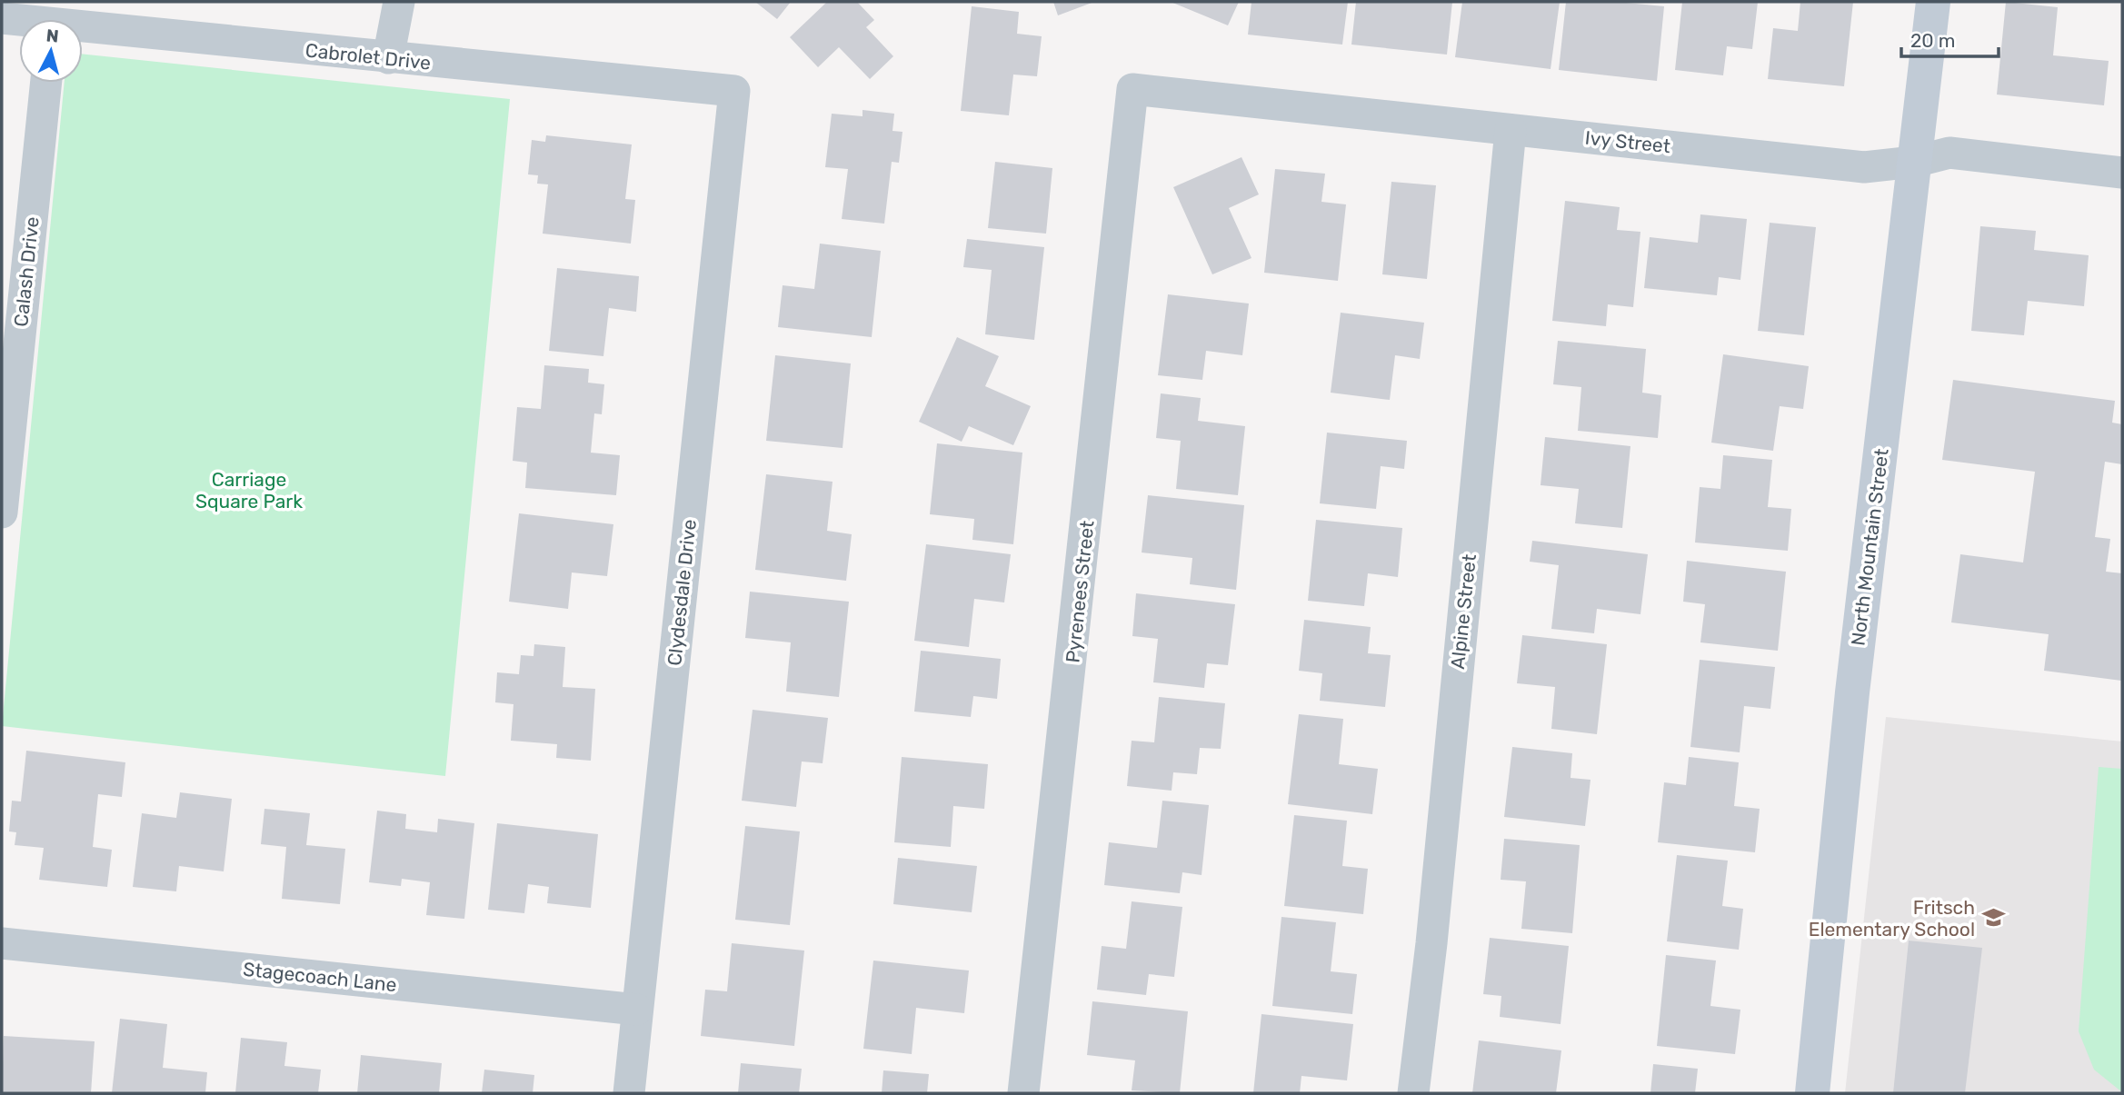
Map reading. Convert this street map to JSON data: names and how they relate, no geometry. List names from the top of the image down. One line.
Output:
{"streets":{"street":["Cabrolet Drive","Ivy Street","Calash Drive","North Mountain Street","Pyrenees Street","Clydesdale Drive","Alpine Street","Stagecoach Lane"]},"crossings":[["Cabrolet Drive","Clydesdale Drive"],["Ivy Street","North Mountain Street"],["Ivy Street","Pyrenees Street"],["Ivy Street","Alpine Street"],["Clydesdale Drive","Stagecoach Lane"]],"parks":["Carriage Square Park"],"places":{"school or university":["Fritsch Elementary School"]},"scale_bar":"20 m","north":"top"}
